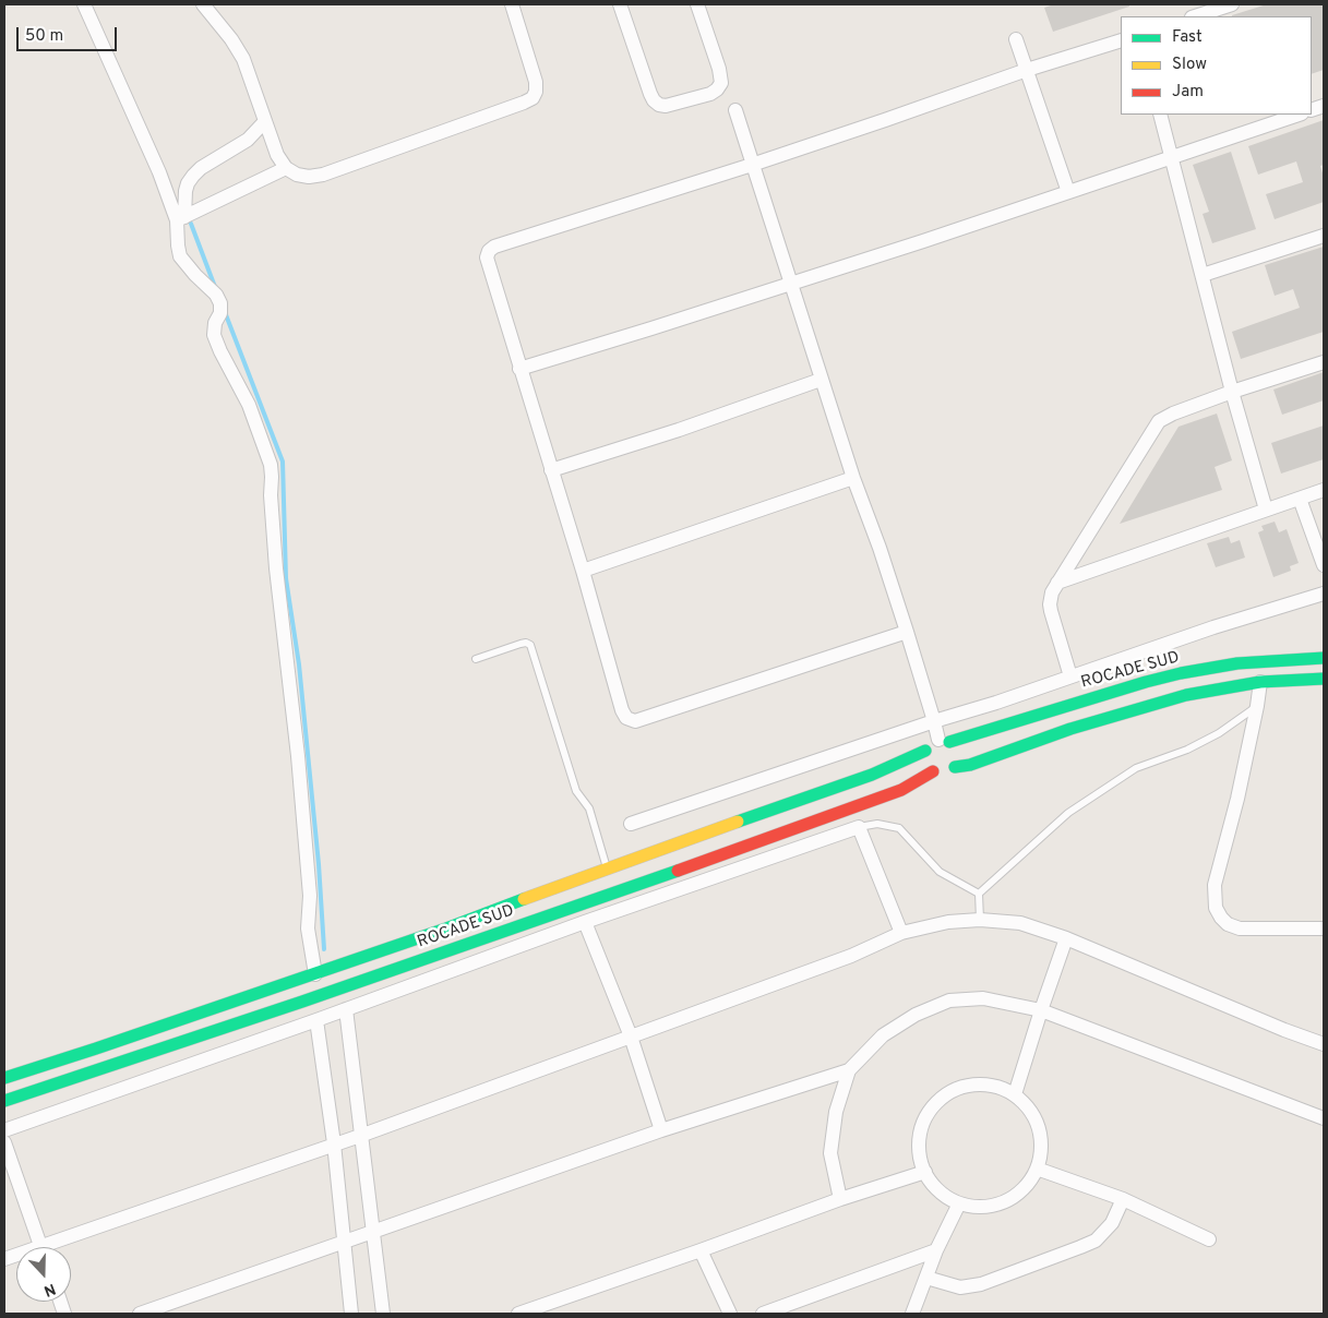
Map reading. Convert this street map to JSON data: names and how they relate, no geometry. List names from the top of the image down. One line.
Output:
{"streets":{"highway":["ROCADE SUD"]},"legend":["Fast","Slow","Jam"],"scale_bar":"50 m","north":"bottom"}
